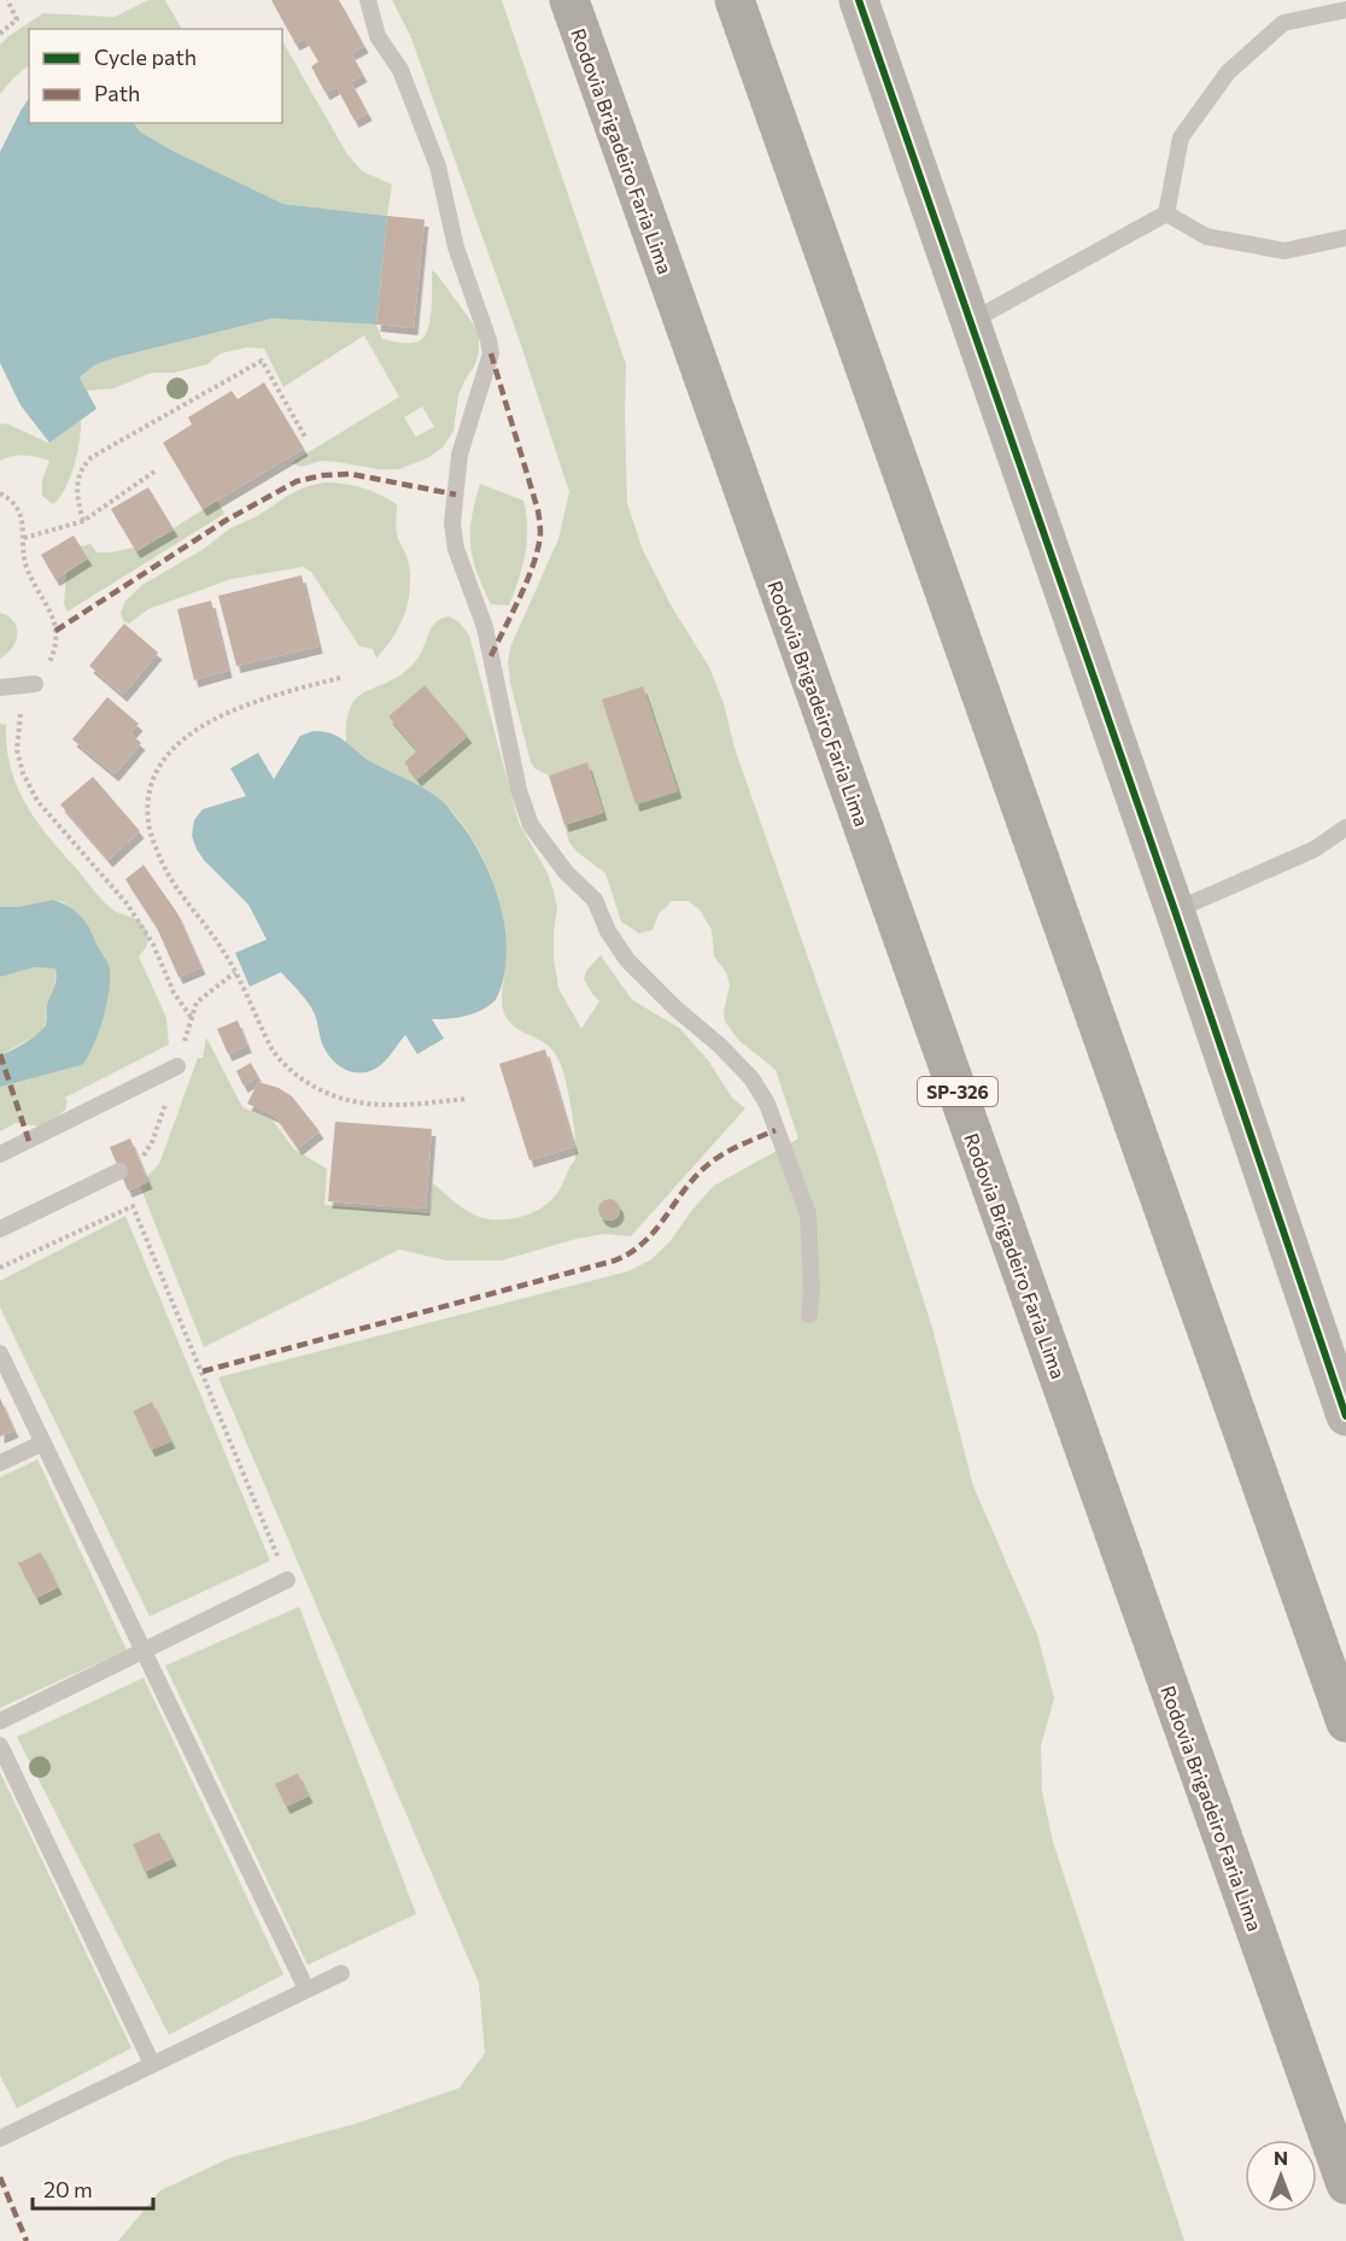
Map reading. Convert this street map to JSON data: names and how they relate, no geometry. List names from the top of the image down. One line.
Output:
{"streets":{"highway":["Rodovia Brigadeiro Faria Lima","SP-326"]},"legend":["Cycle path","Path"],"scale_bar":"20 m","north":"top"}
